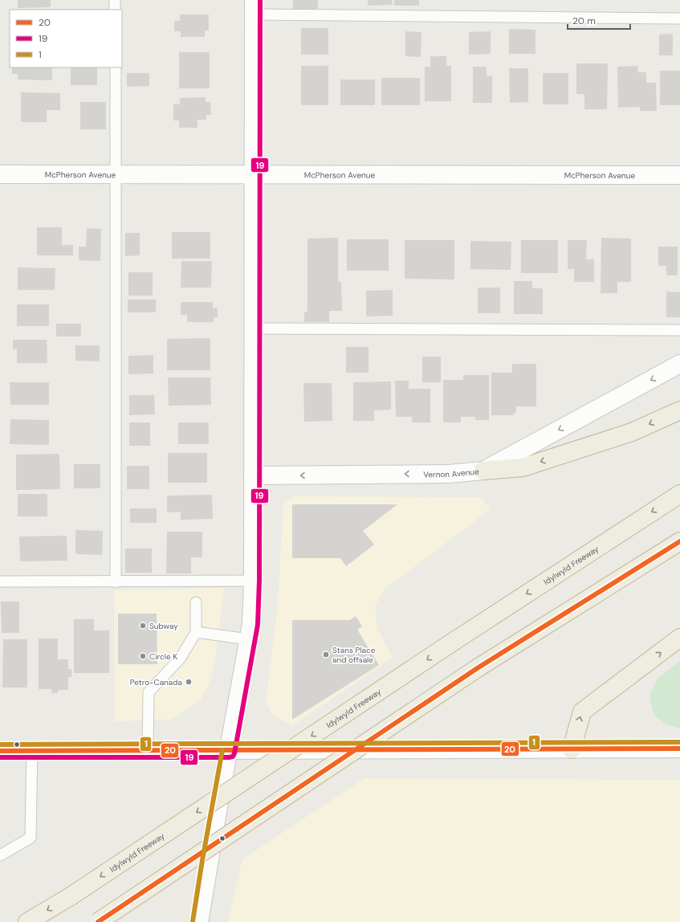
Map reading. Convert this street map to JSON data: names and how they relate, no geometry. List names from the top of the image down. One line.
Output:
{"streets":{"highway":["Idylwyld Freeway"],"street":["McPherson Avenue","Vernon Avenue"]},"one_way":["Vernon Avenue"],"places":["Subway","Stans Place and offsale","Circle K","Petro-Canada"],"lines":["transit line 19","transit line 20","transit line 1"],"legend":["20","19","1"],"scale_bar":"20 m"}
